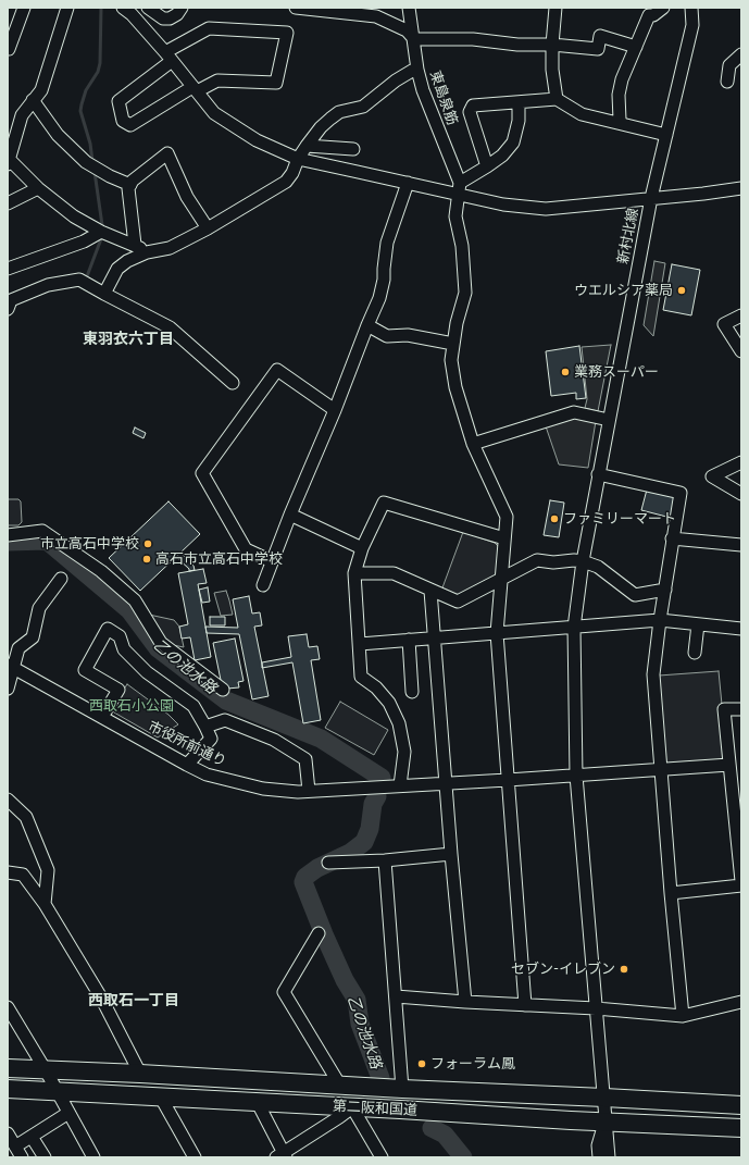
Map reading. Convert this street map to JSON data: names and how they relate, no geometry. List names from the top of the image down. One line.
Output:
{"streets":{"highway":["第二阪和国道"],"street":["東島泉筋","新村北線","市役所前通り"]},"crossings":[["新村北線","市役所前通り"],["新村北線","第二阪和国道"]],"districts":["東羽衣六丁目","西取石一丁目"],"water":["乙の池水路"],"parks":["西取石小公園"],"places":["ウエルシア薬局","業務スーパー","ファミリーマート","市立高石中学校","高石市立高石中学校","セブン-イレブン","フォーラム鳳"]}
